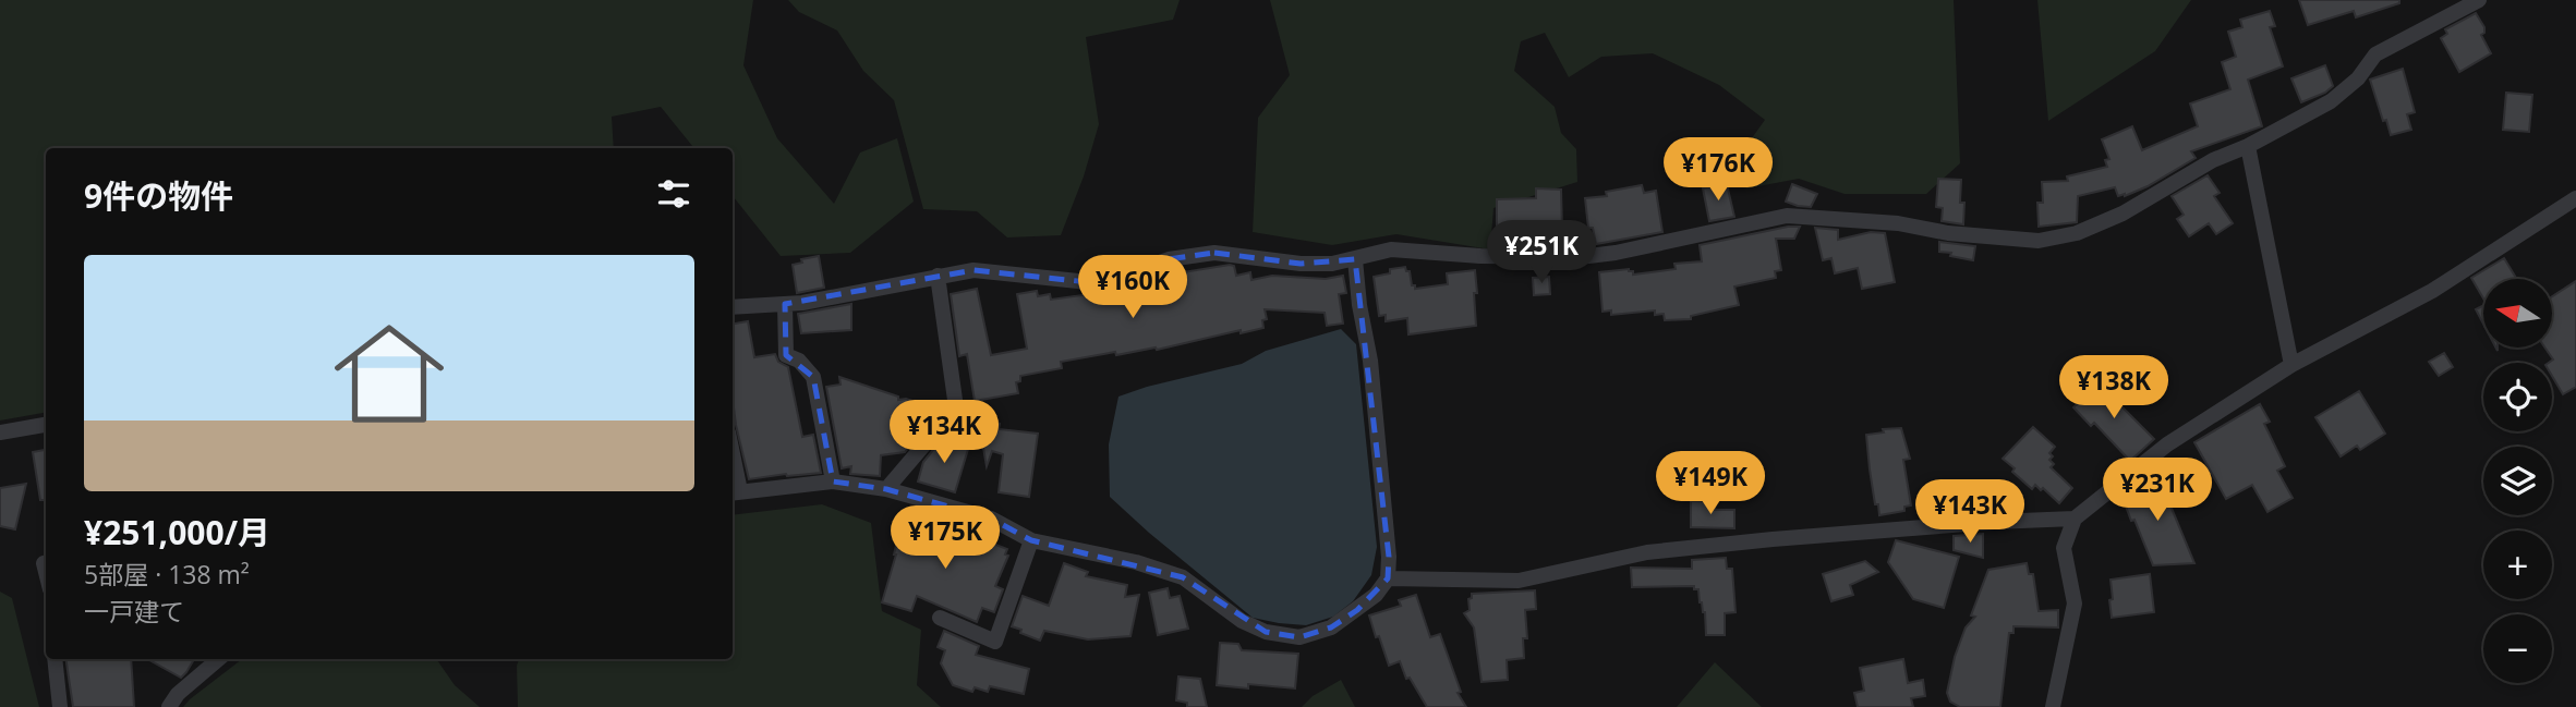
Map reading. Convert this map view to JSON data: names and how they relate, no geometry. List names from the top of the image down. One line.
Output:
{"north":"left","page":{"price":["¥176K","¥251K","¥160K","¥138K","¥134K","¥149K","¥231K","¥143K","¥175K"],"heading":"9件の物件","list":[{"name":"¥251,000/月","note":"5部屋 · 138 m² · 一戸建て"}],"map_buttons":["+","−"]}}
